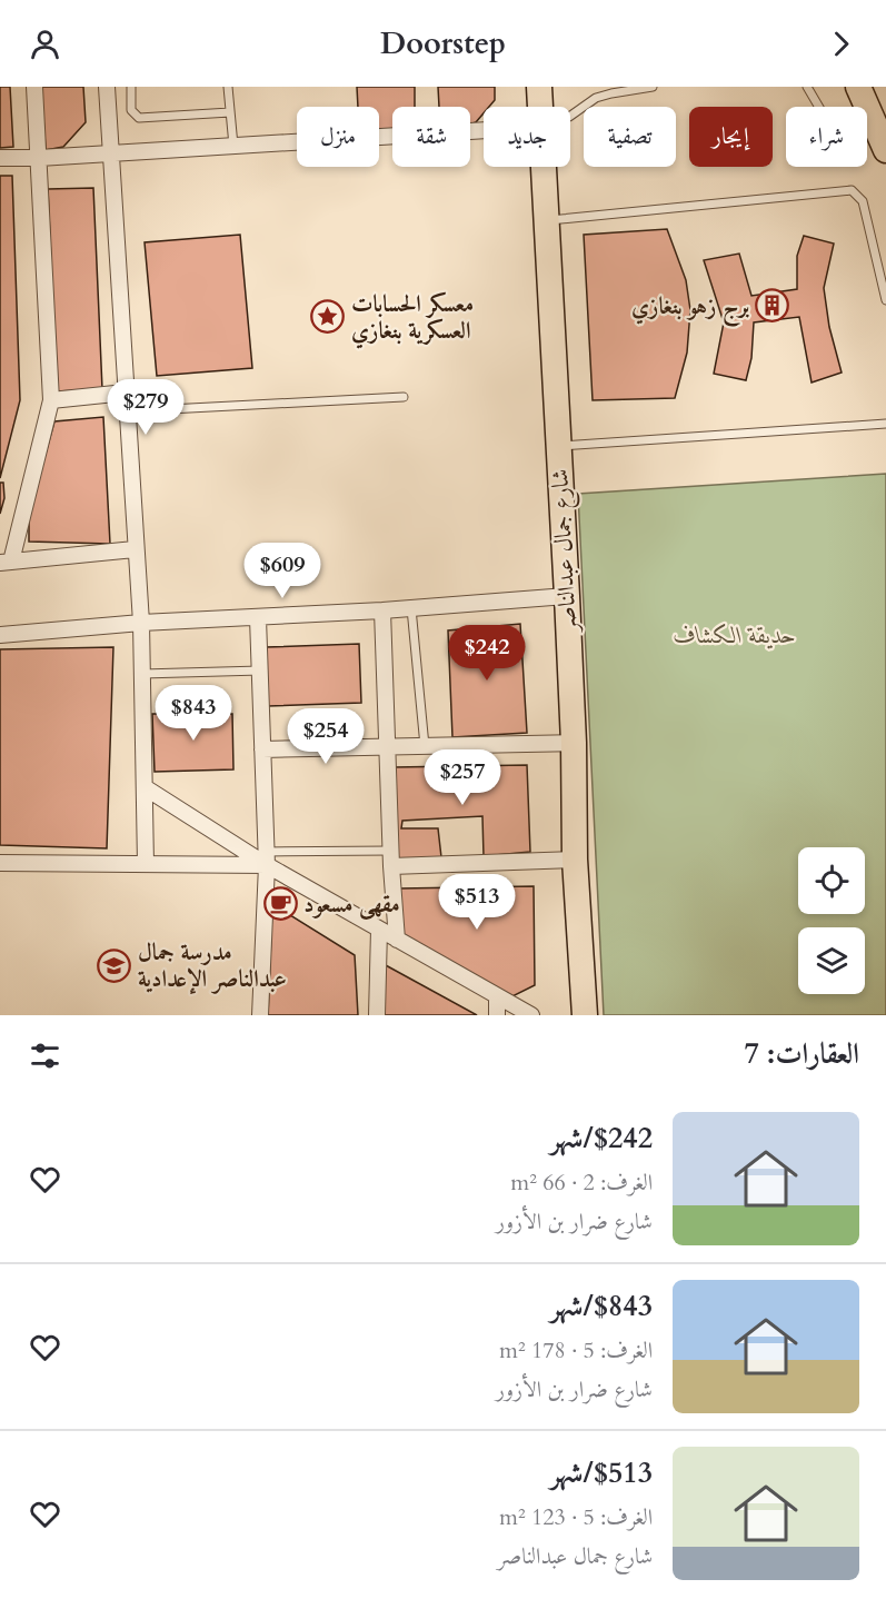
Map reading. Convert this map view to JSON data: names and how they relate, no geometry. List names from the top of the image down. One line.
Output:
{"streets":{"main road":["شارع جمال عبدالناصر"]},"parks":["حديقة الكشاف"],"places":{"building":["برج زهو بنغازي"],"place":["معسكر الحسابات العسكرية بنغازي"],"cafe":["مقهى مسعود"],"school or university":["مدرسة جمال عبدالناصر الإعدادية"]},"page":{"header":"Doorstep","chip":["شراء","إيجار","تصفية","جديد","شقة","منزل"],"price":["$279","$609","$242","$843","$254","$257","$513"],"heading":"العقارات: 7","list":[{"name":"$242/شهر","note":"الغرف: 2 · 66 m² · شارع ضرار بن الأزور"},{"name":"$843/شهر","note":"الغرف: 5 · 178 m² · شارع ضرار بن الأزور"},{"name":"$513/شهر","note":"الغرف: 5 · 123 m² · شارع جمال عبدالناصر"}]}}
